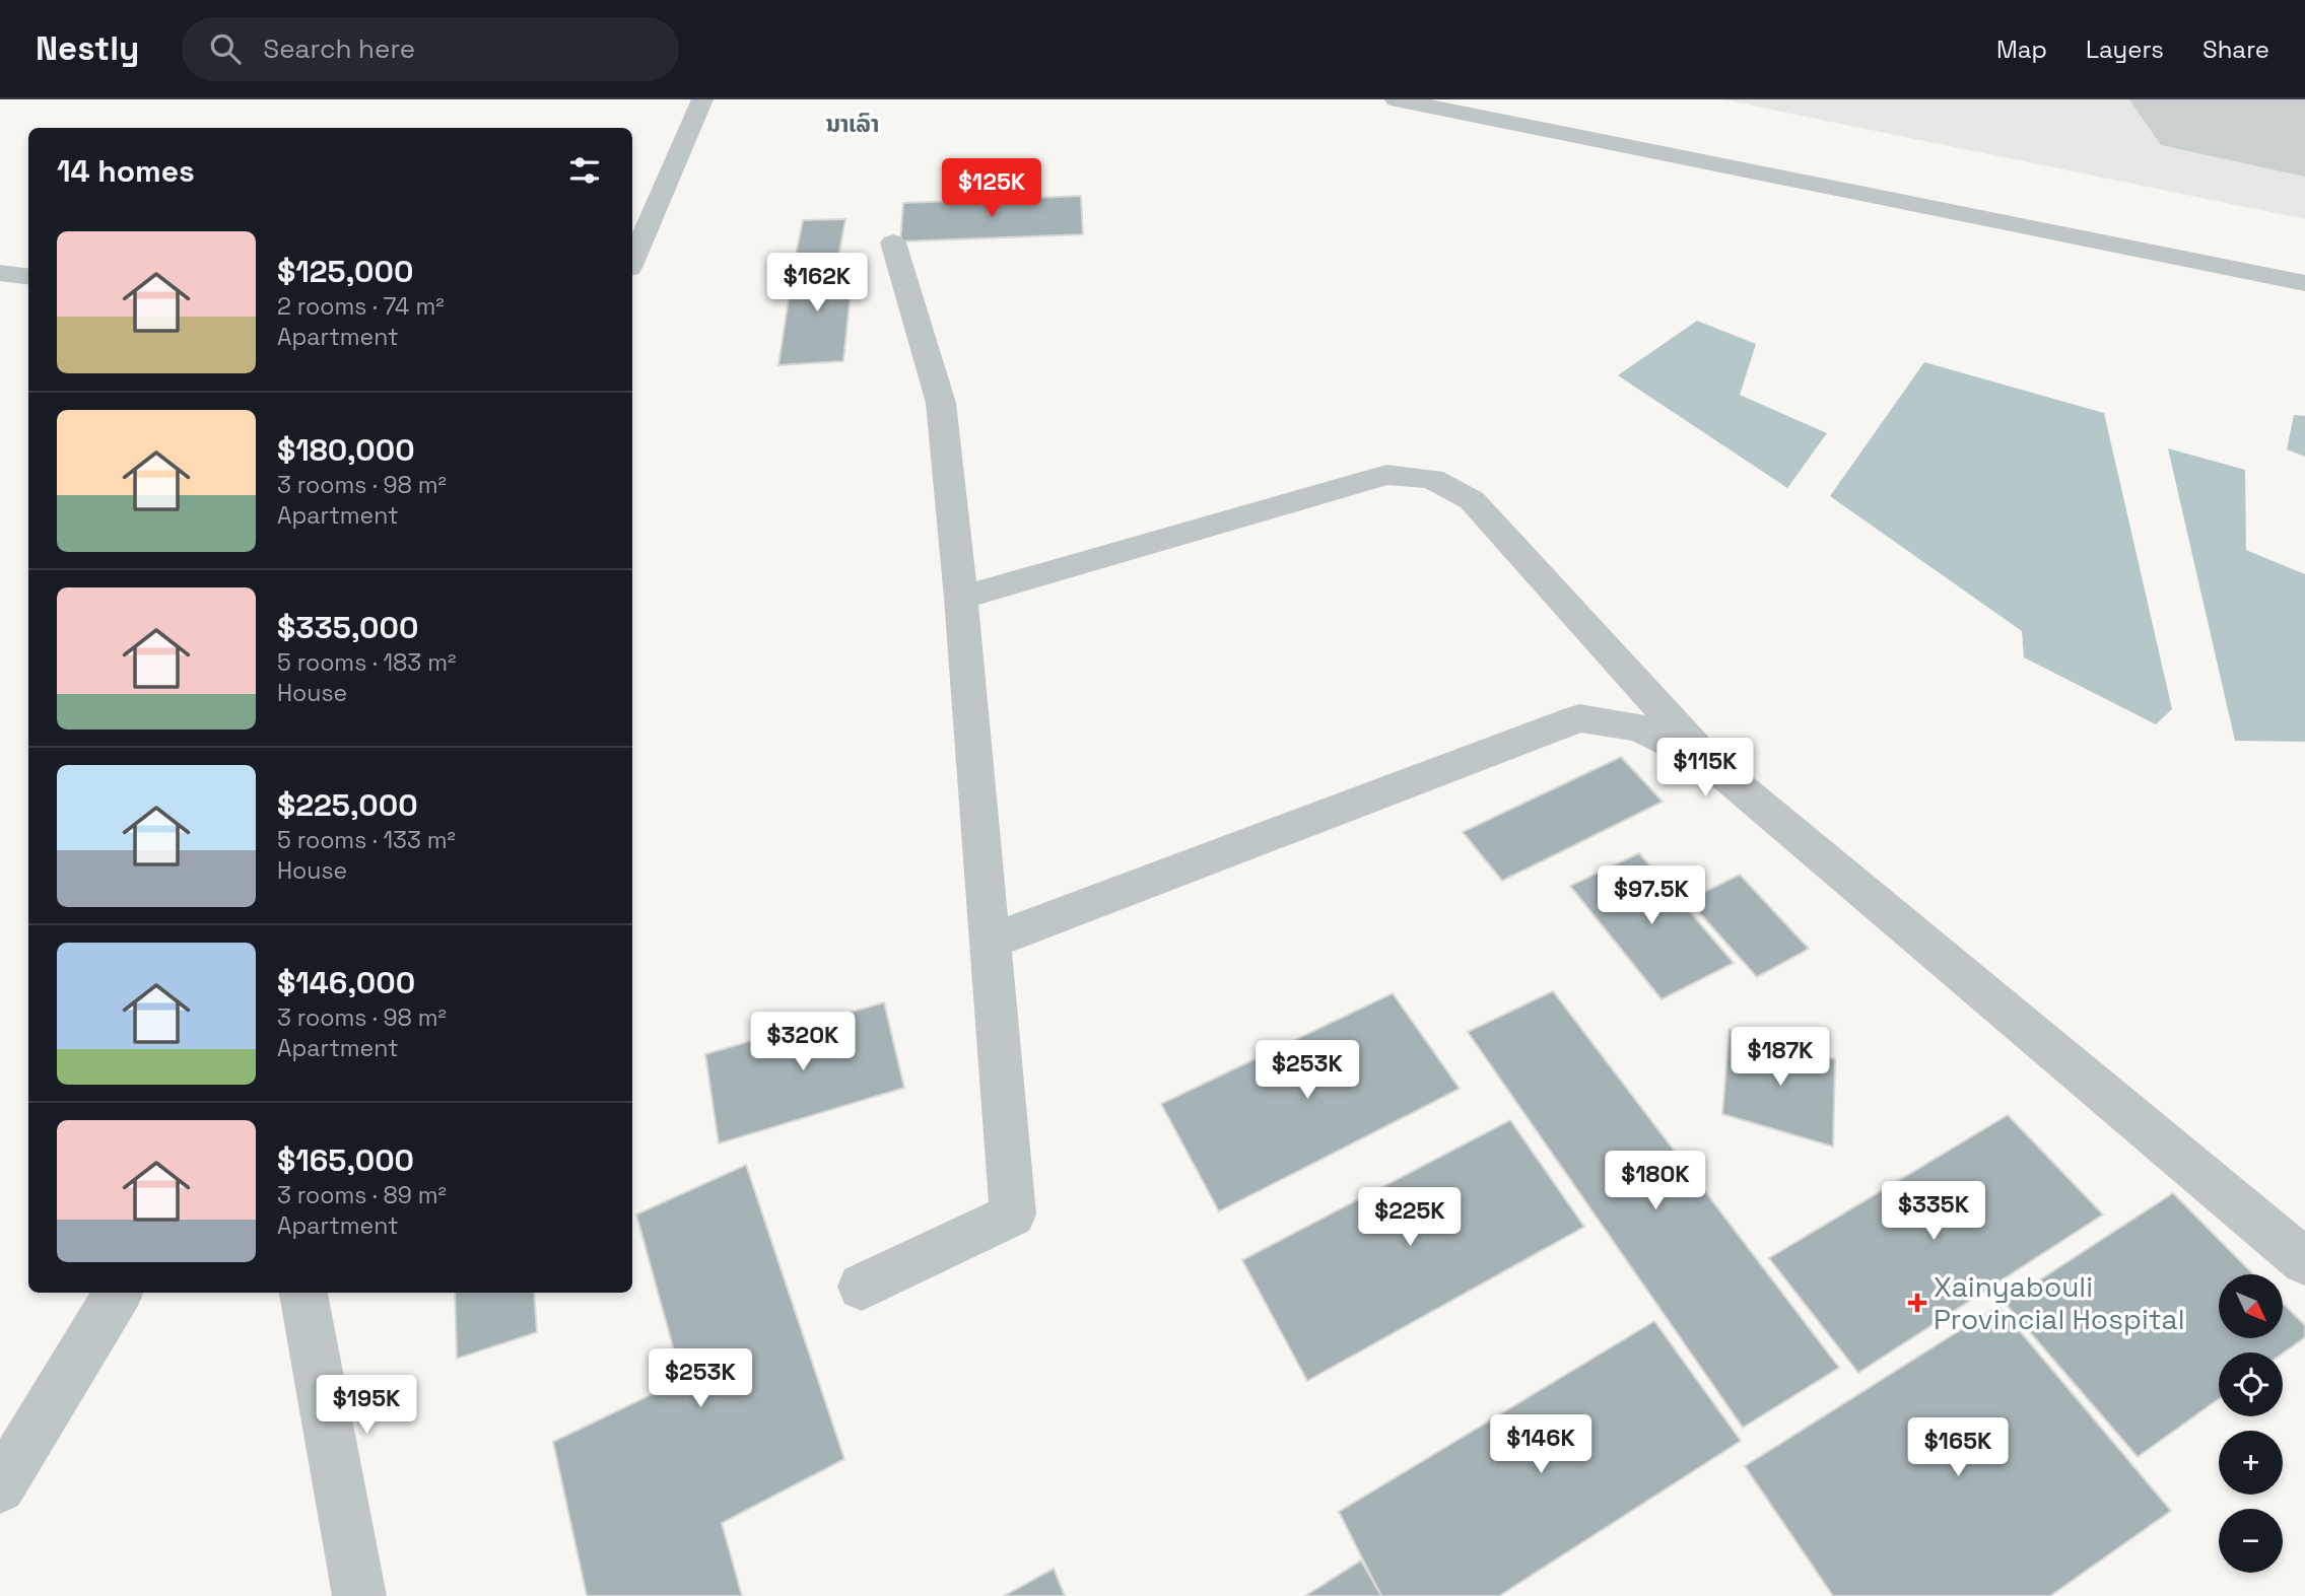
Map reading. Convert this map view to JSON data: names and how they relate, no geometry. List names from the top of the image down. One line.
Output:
{"districts":["ນາເລົາ"],"places":{"health":["Xainyabouli Provincial Hospital"]},"north":"bottom right","page":{"header":"Nestly","search":"Search here","nav":["Map","Layers","Share"],"heading":"14 homes","price":["$125K","$162K","$115K","$97.5K","$320K","$187K","$253K","$180K","$335K","$225K","$253K","$195K","$146K","$165K"],"list":[{"name":"$125,000","note":"2 rooms · 74 m² · Apartment"},{"name":"$180,000","note":"3 rooms · 98 m² · Apartment"},{"name":"$335,000","note":"5 rooms · 183 m² · House"},{"name":"$225,000","note":"5 rooms · 133 m² · House"},{"name":"$146,000","note":"3 rooms · 98 m² · Apartment"},{"name":"$165,000","note":"3 rooms · 89 m² · Apartment"}],"map_buttons":["+","−"]}}
